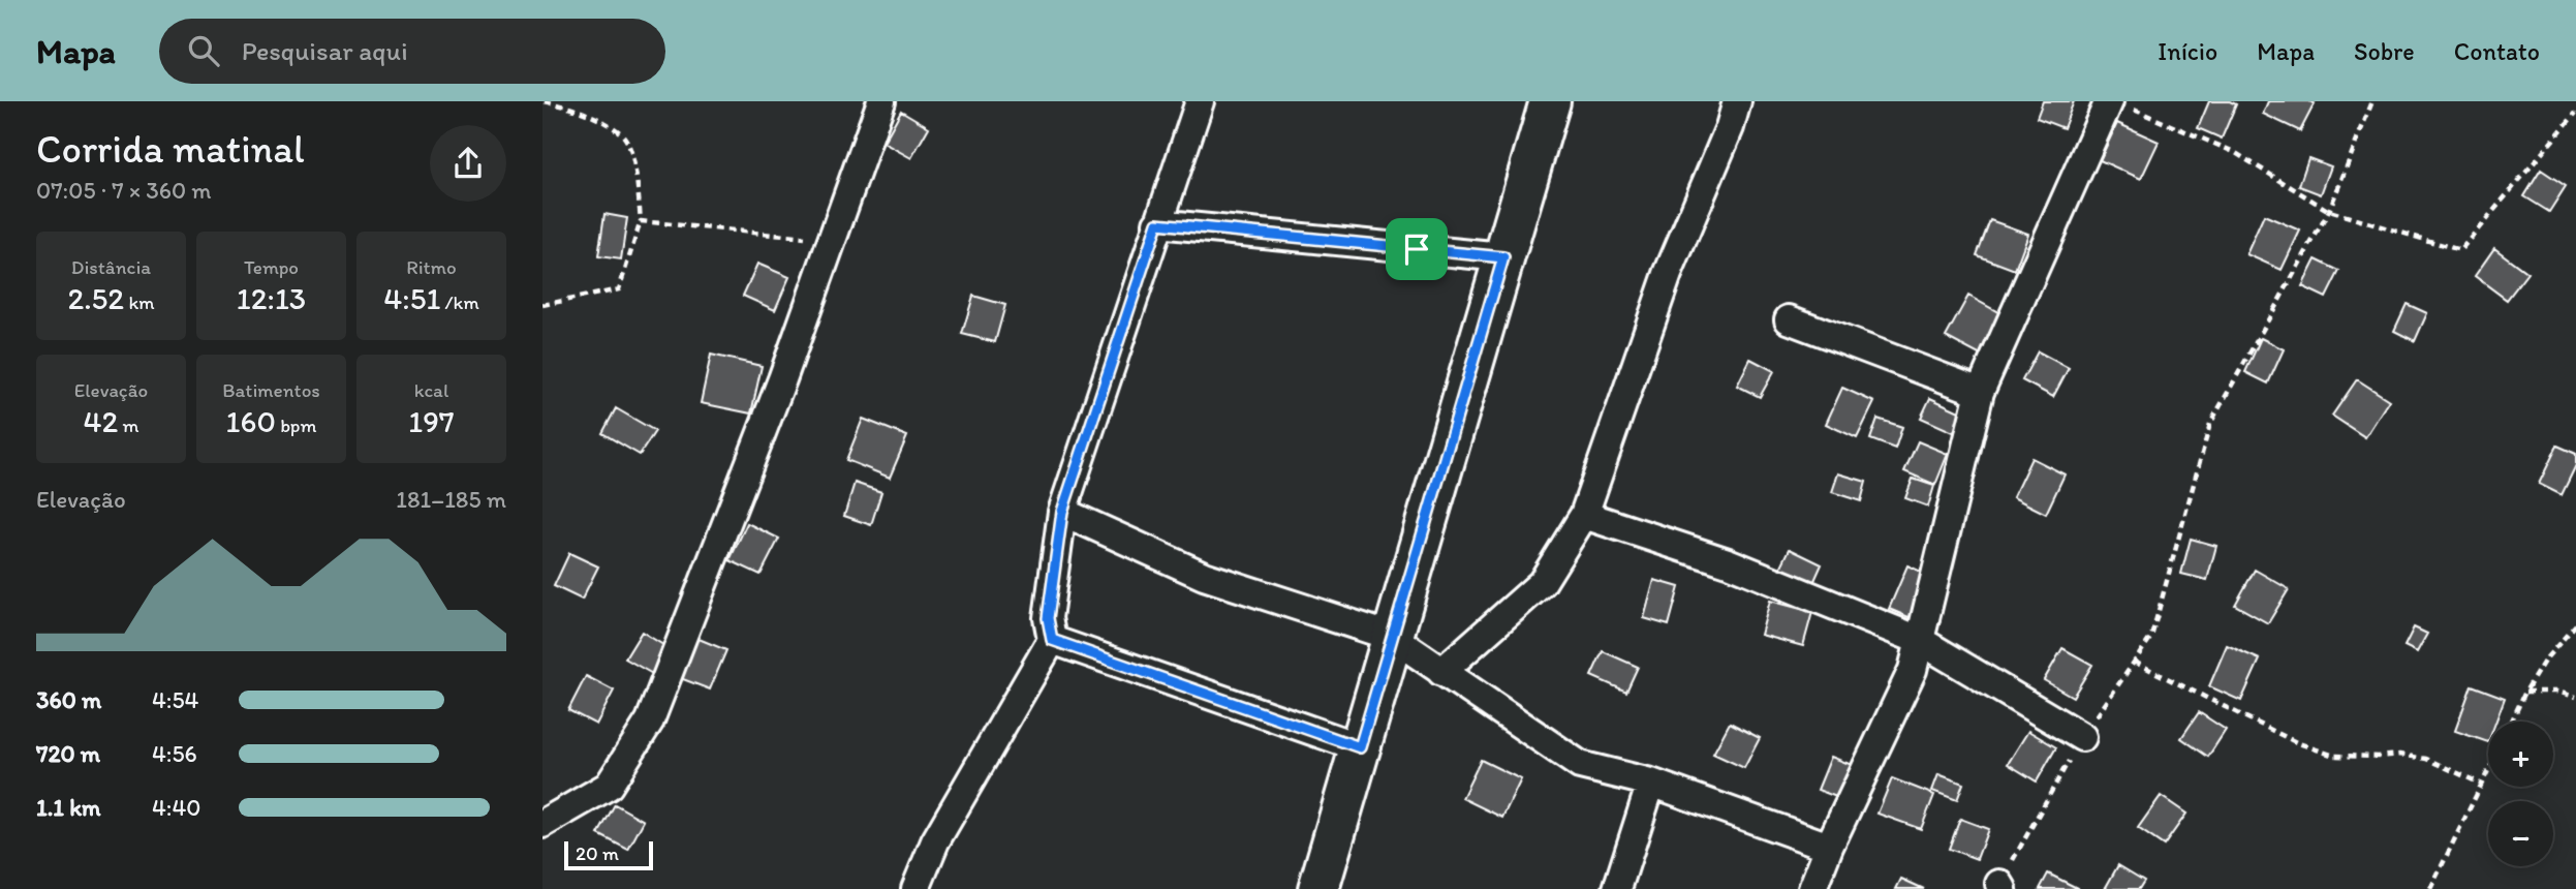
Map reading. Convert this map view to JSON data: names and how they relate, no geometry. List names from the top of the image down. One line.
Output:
{"scale_bar":"20 m","page":{"header":"Mapa","search":"Pesquisar aqui","nav":["Início","Mapa","Sobre","Contato"],"heading":["Corrida matinal","07:05 · 7 × 360 m"],"stats":[["Distância","2.52 km"],["Tempo","12:13"],["Ritmo","4:51 /km"],["Elevação","42 m"],["Batimentos","160 bpm"],["kcal","197"]],"chart":["Elevação","181–185 m"],"list":[{"name":"360 m","note":"4:54"},{"name":"720 m","note":"4:56"},{"name":"1.1 km","note":"4:40"}],"map_buttons":["+","−"],"scale":"20 m"}}
